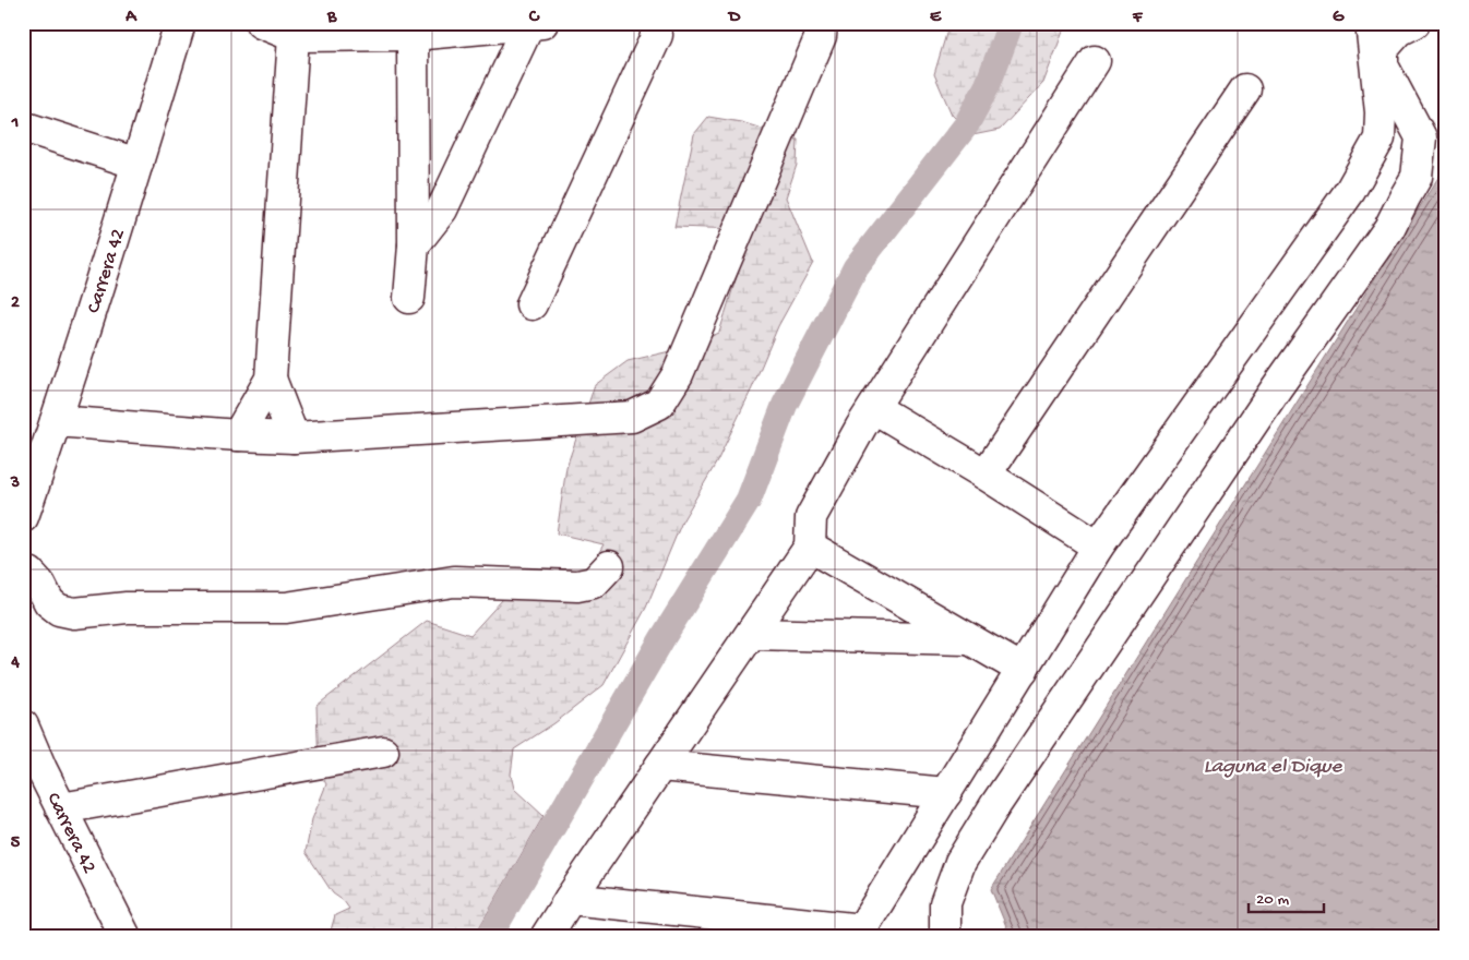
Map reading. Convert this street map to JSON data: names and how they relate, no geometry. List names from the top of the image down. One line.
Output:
{"streets":{"street":["Carrera 42"]},"water":["Laguna el Dique"],"scale_bar":"20 m","grid":{"columns":["A","B","C","D","E","F","G"],"rows":["1","2","3","4","5"]}}
